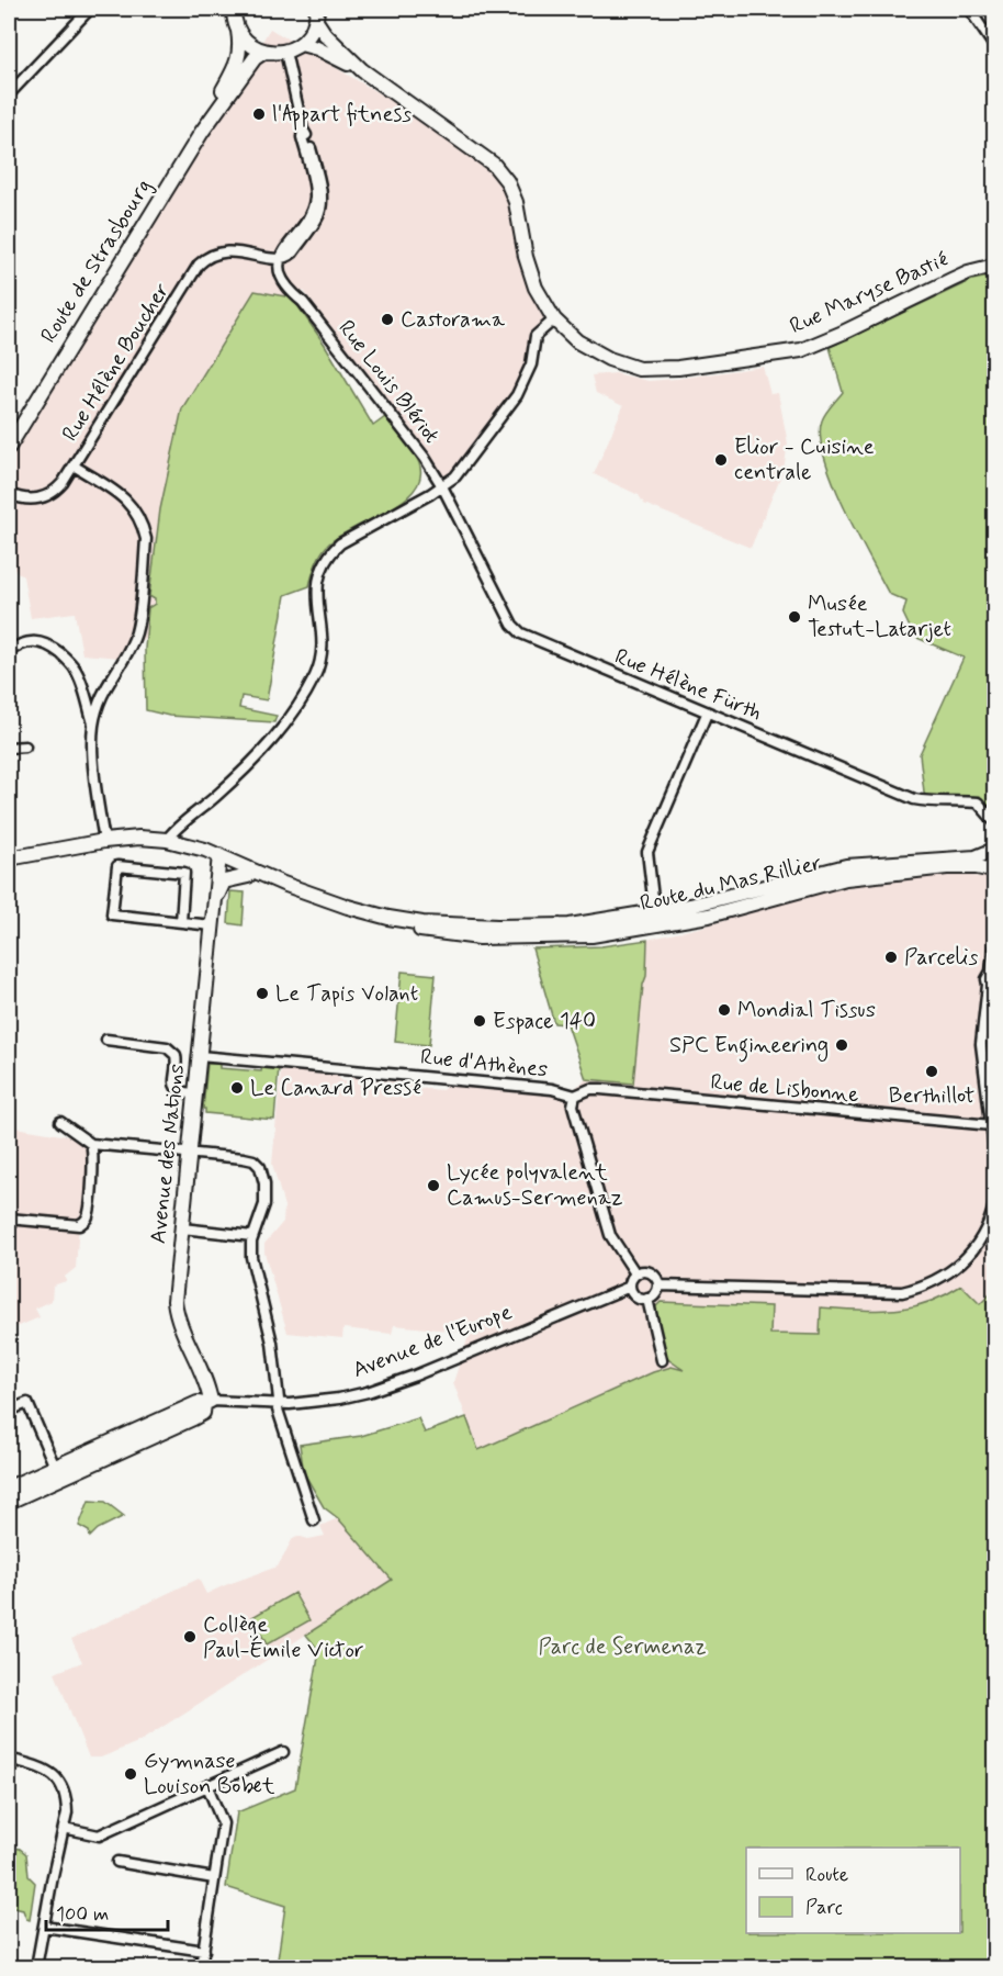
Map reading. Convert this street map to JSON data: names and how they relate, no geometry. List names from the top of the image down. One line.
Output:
{"streets":{"main road":["Route de Strasbourg","Rue Maryse Bastié","Route du Mas Rillier","Avenue des Nations","Avenue de l'Europe"],"street":["Rue Hélène Boucher","Rue Louis Blériot","Rue Hélène Fürth","Rue d'Athènes","Rue de Lisbonne"]},"crossings":[["Rue Hélène Boucher","Rue Louis Blériot"],["Rue Louis Blériot","Rue Hélène Fürth"],["Route du Mas Rillier","Avenue des Nations"],["Rue d'Athènes","Rue de Lisbonne"],["Rue d'Athènes","Avenue des Nations"],["Rue d'Athènes","Avenue de l'Europe"],["Avenue des Nations","Avenue de l'Europe"]],"parks":["Parc de Sermenaz"],"places":["l'Appart fitness","Castorama","Elior - Cuisine centrale","Musée Testut-Latarjet","Parcelis","Le Tapis Volant","Mondial Tissus","Espace 140","SPC Engineering","Berthillot","Le Canard Pressé","Lycée polyvalent Camus-Sermenaz","Collège Paul-Émile Victor","Gymnase Louison Bobet"],"legend":["Route","Parc"],"scale_bar":"100 m"}
